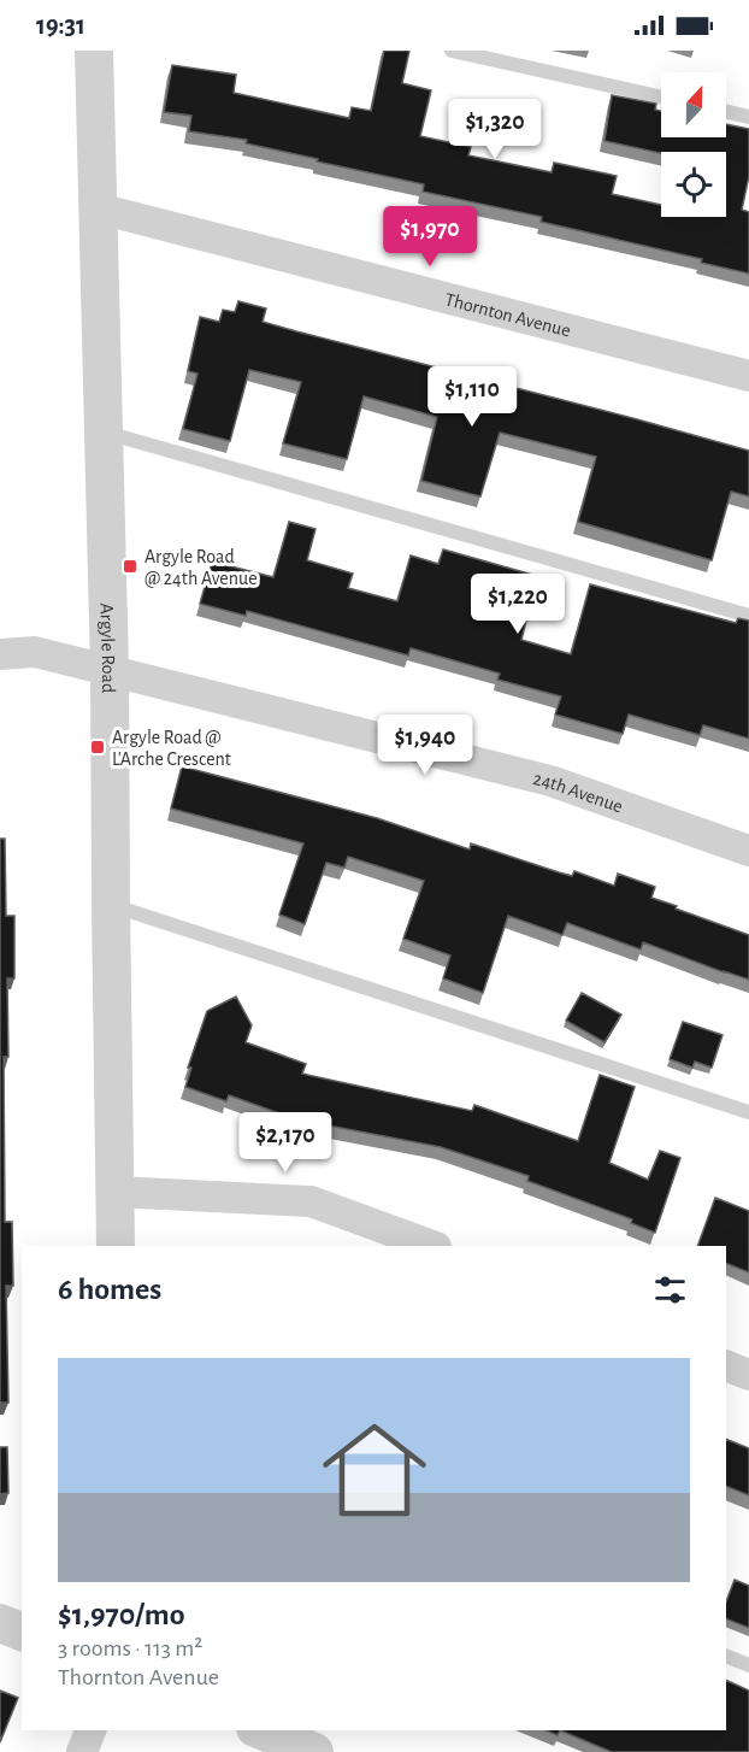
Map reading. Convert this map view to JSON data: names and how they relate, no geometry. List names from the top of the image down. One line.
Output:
{"streets":{"street":["Thornton Avenue","Argyle Road","24th Avenue"]},"crossings":[["Thornton Avenue","Argyle Road"],["Argyle Road","24th Avenue"]],"places":{"transit":["Argyle Road @ 24th Avenue","Argyle Road @ L'Arche Crescent"]},"north":"top","page":{"status":"19:31","price":["$1,320","$1,970","$1,110","$1,220","$1,940","$2,170"],"heading":"6 homes","list":[{"name":"$1,970/mo","note":"3 rooms · 113 m² · Thornton Avenue"}]}}
